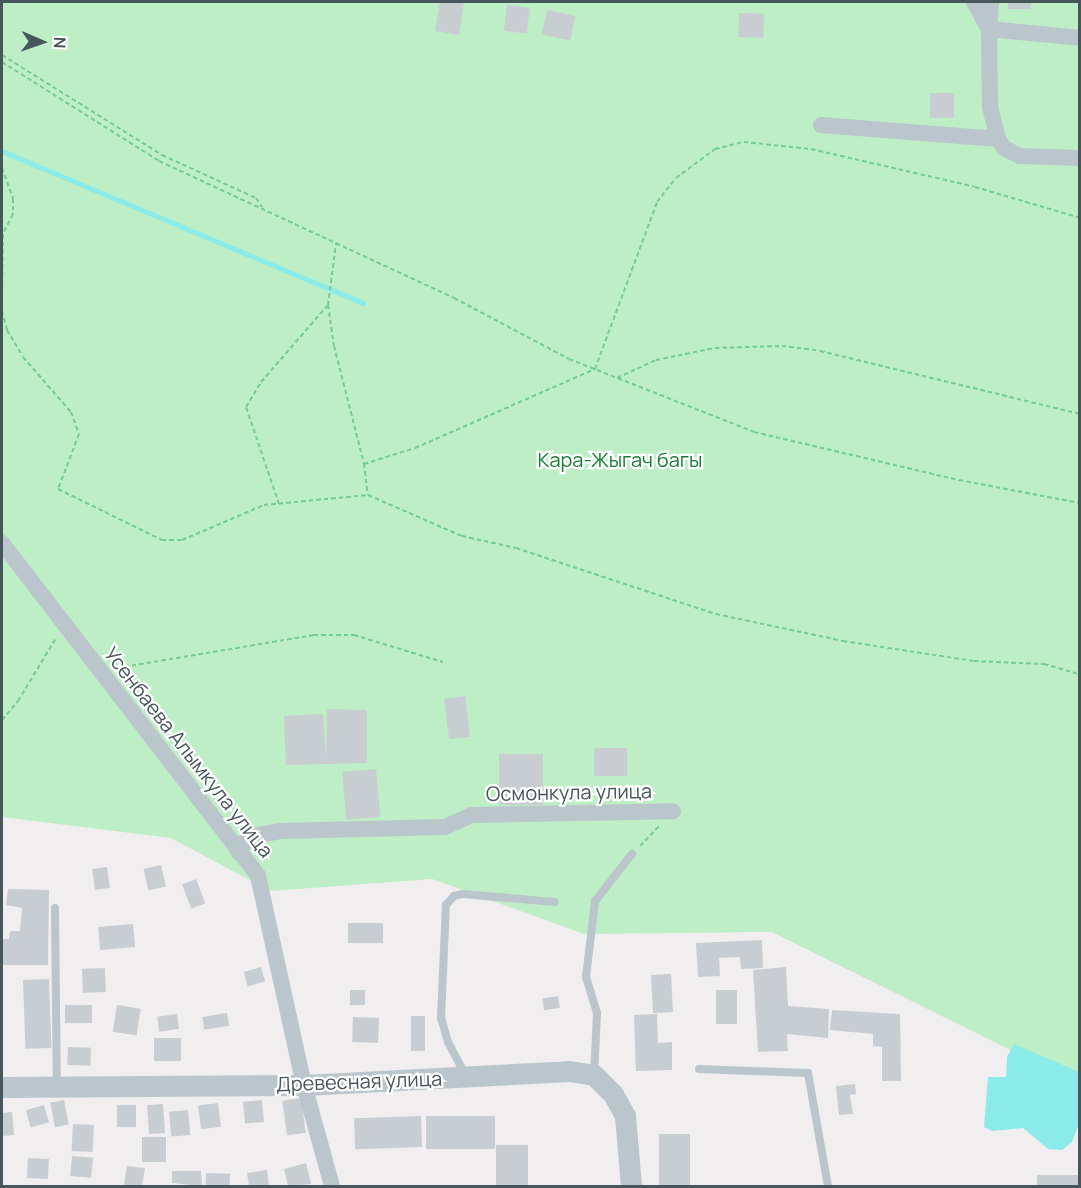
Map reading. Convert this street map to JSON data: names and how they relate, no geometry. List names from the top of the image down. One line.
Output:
{"streets":{"street":["Усенбаева Алымкула улица","Осмонкула улица","Древесная улица"]},"crossings":[["Усенбаева Алымкула улица","Осмонкула улица"],["Усенбаева Алымкула улица","Древесная улица"]],"parks":["Кара-Жыгач багы"],"north":"right"}
